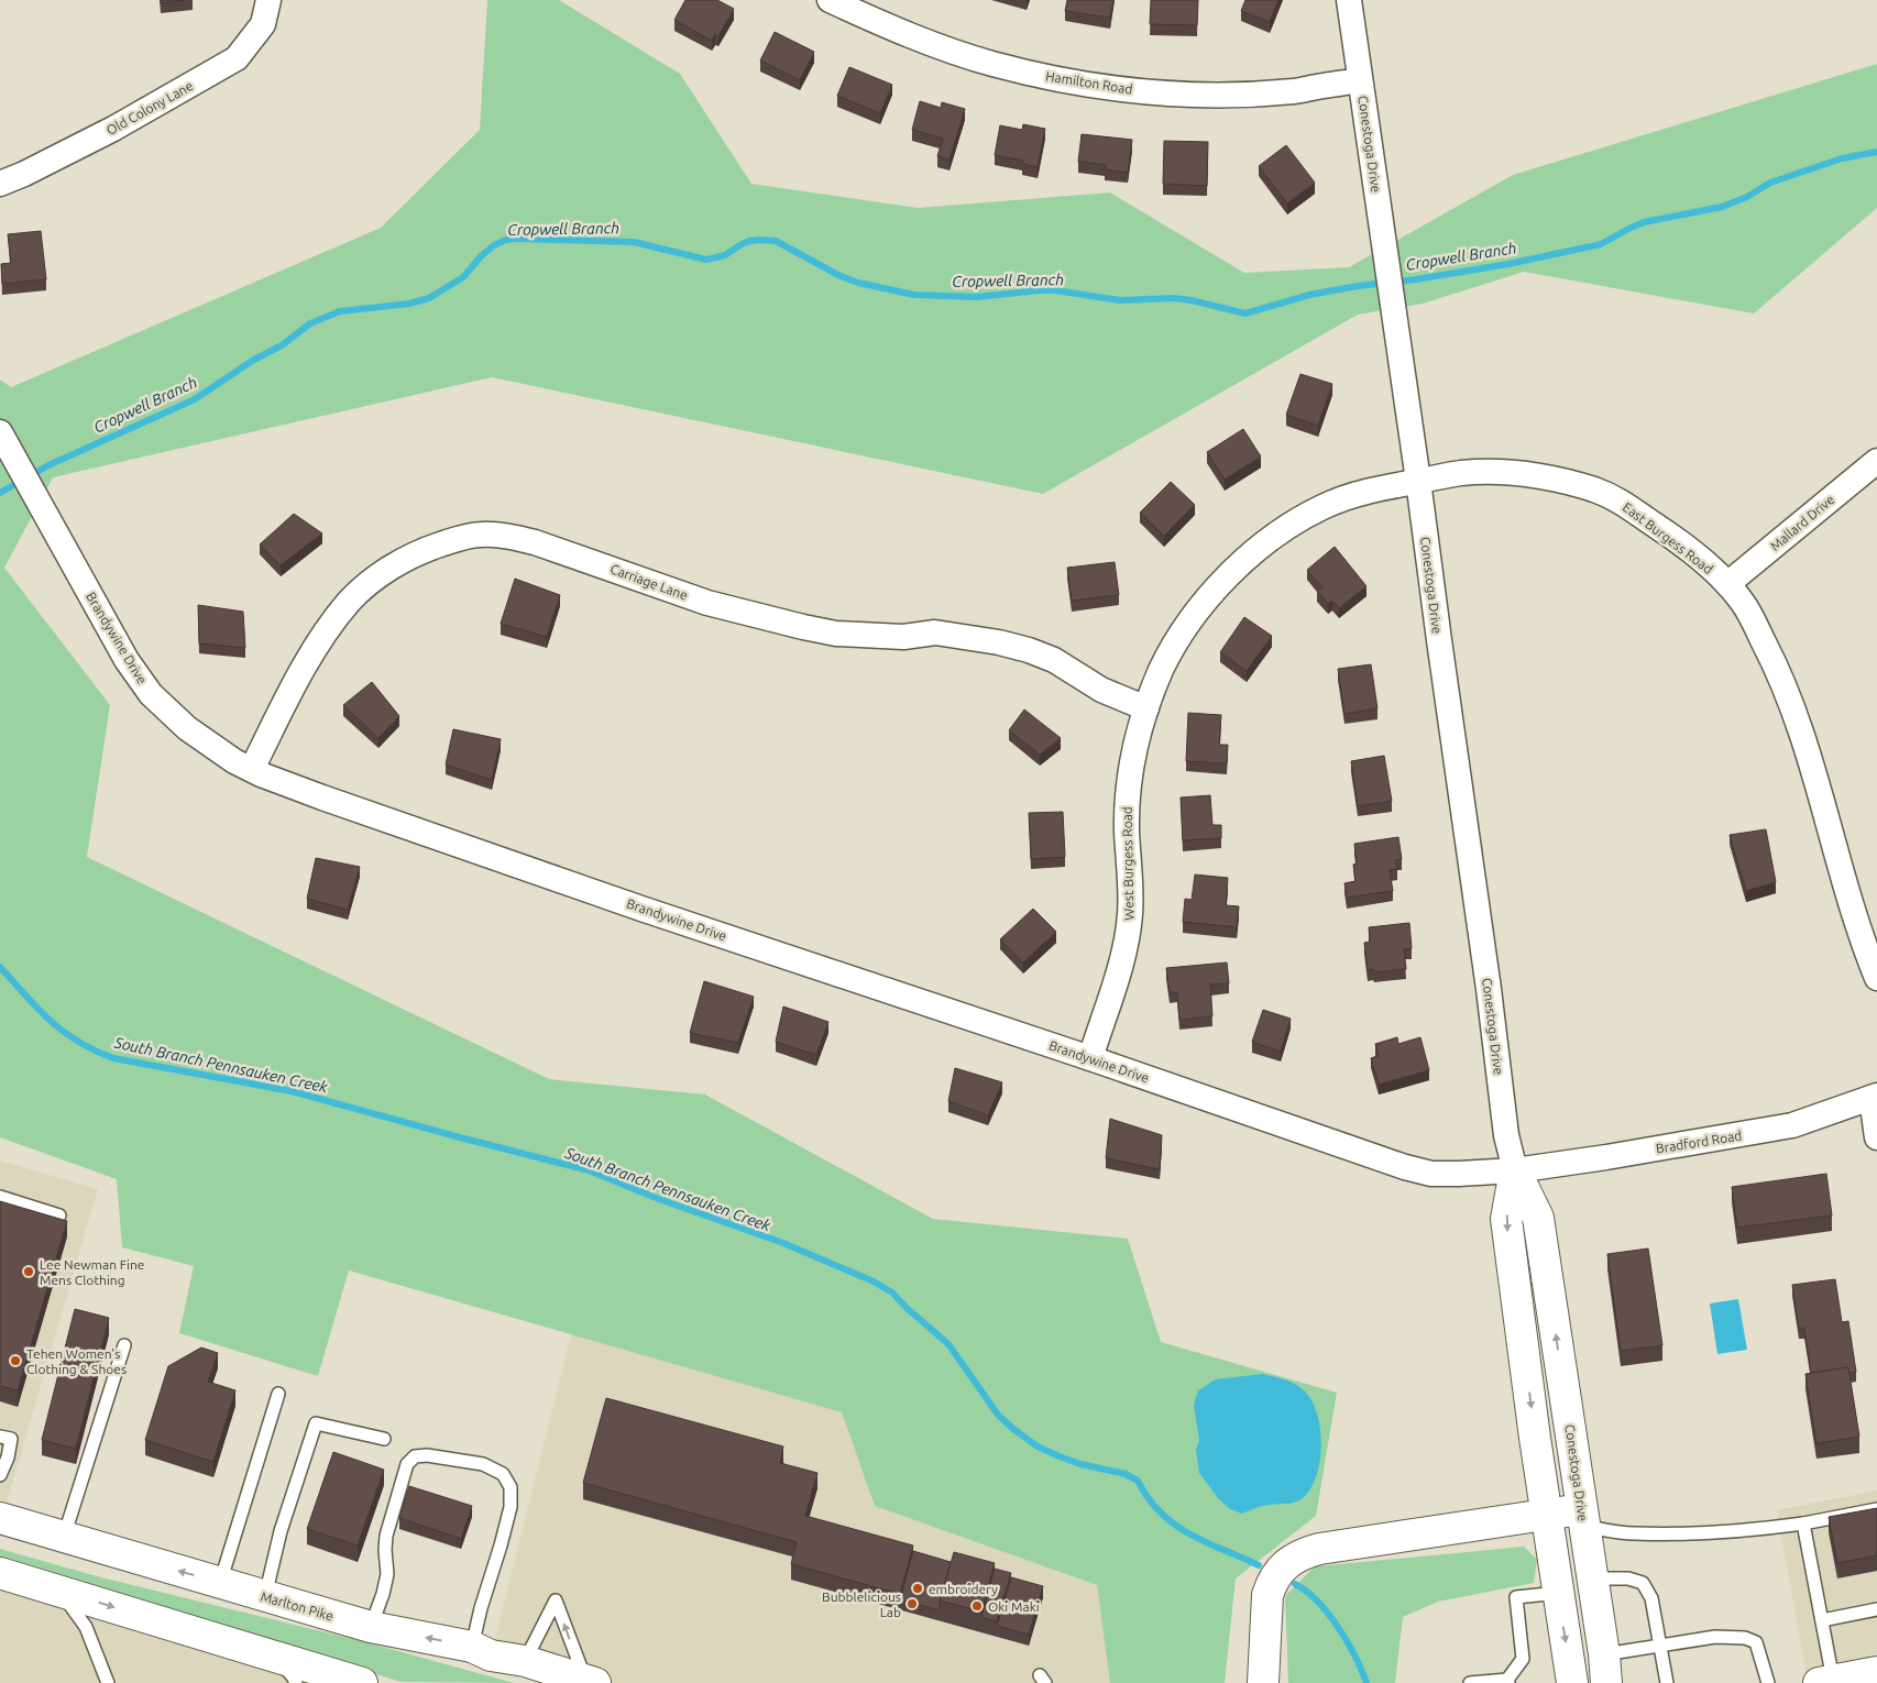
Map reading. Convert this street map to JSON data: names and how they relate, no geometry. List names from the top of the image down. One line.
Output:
{"streets":{"main road":["Conestoga Drive","Marlton Pike"],"street":["Hamilton Road","Old Colony Lane","Mallard Drive","East Burgess Road","Carriage Lane","Brandywine Drive","West Burgess Road","Bradford Road"]},"crossings":[["Hamilton Road","Conestoga Drive"],["Conestoga Drive","East Burgess Road"],["Conestoga Drive","Brandywine Drive"],["Conestoga Drive","West Burgess Road"],["Conestoga Drive","Bradford Road"],["Mallard Drive","East Burgess Road"],["East Burgess Road","West Burgess Road"],["Carriage Lane","Brandywine Drive"],["Carriage Lane","West Burgess Road"],["Brandywine Drive","West Burgess Road"],["Brandywine Drive","Bradford Road"]],"water":["Cropwell Branch","South Branch Pennsauken Creek"],"places":["Lee Newman Fine Mens Clothing","Tehen Women's Clothing & Shoes","embroidery","Bubblelicious Lab","Oki Maki"]}
